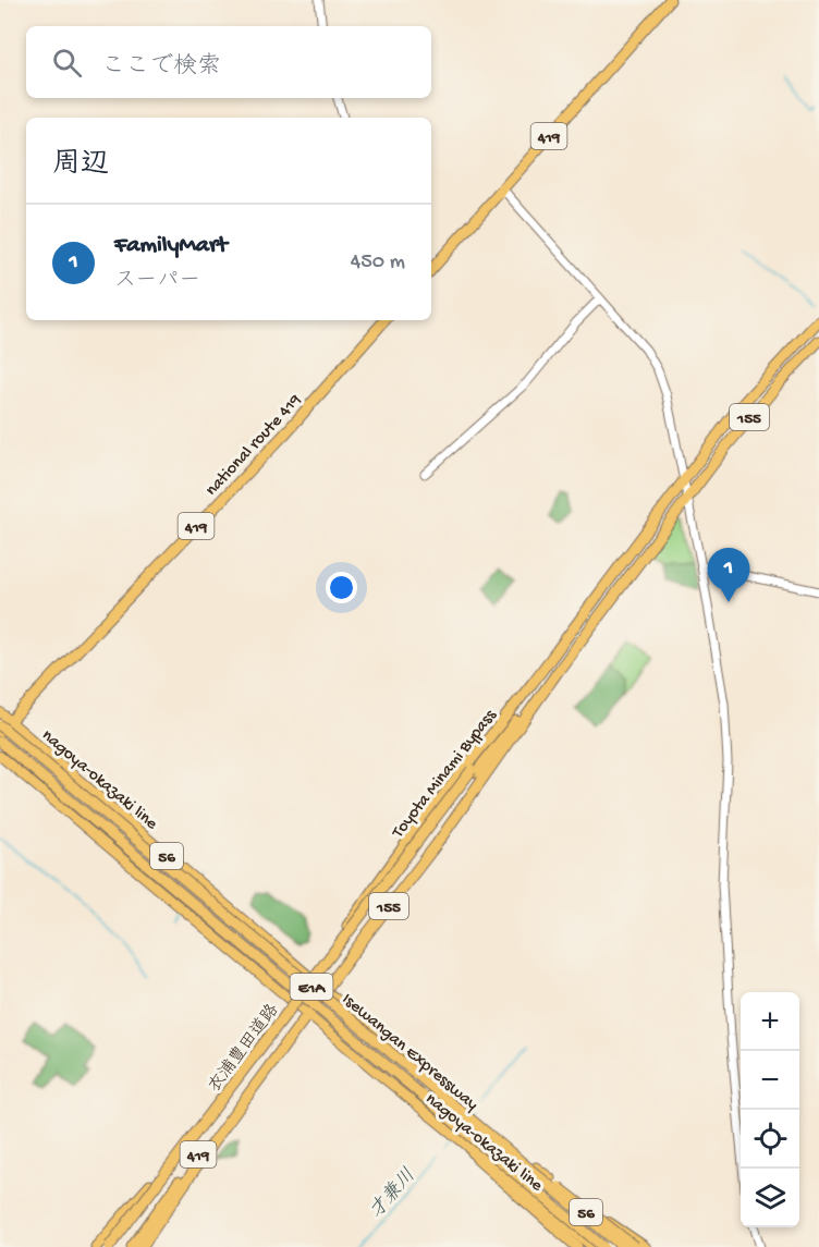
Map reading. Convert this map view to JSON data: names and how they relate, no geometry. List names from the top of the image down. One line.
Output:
{"streets":{"highway":["419","155","national route 419","Toyota Minami Bypass","E1A","衣浦豊田道路","Isewangan Expressway"],"main road":["nagoya-okazaki line","56"]},"crossings":[["419","Toyota Minami Bypass"],["155","nagoya-okazaki line"],["155","衣浦豊田道路"],["national route 419","nagoya-okazaki line"],["national route 419","Isewangan Expressway"],["Toyota Minami Bypass","nagoya-okazaki line"],["Toyota Minami Bypass","衣浦豊田道路"],["nagoya-okazaki line","Isewangan Expressway"]],"water":["才兼川"],"page":{"search":"ここで検索","heading":"周辺","list":[{"mark":"1","name":"FamilyMart","note":"スーパー","value":"450 m"}],"pins":"1","map_buttons":["+","−"]}}
